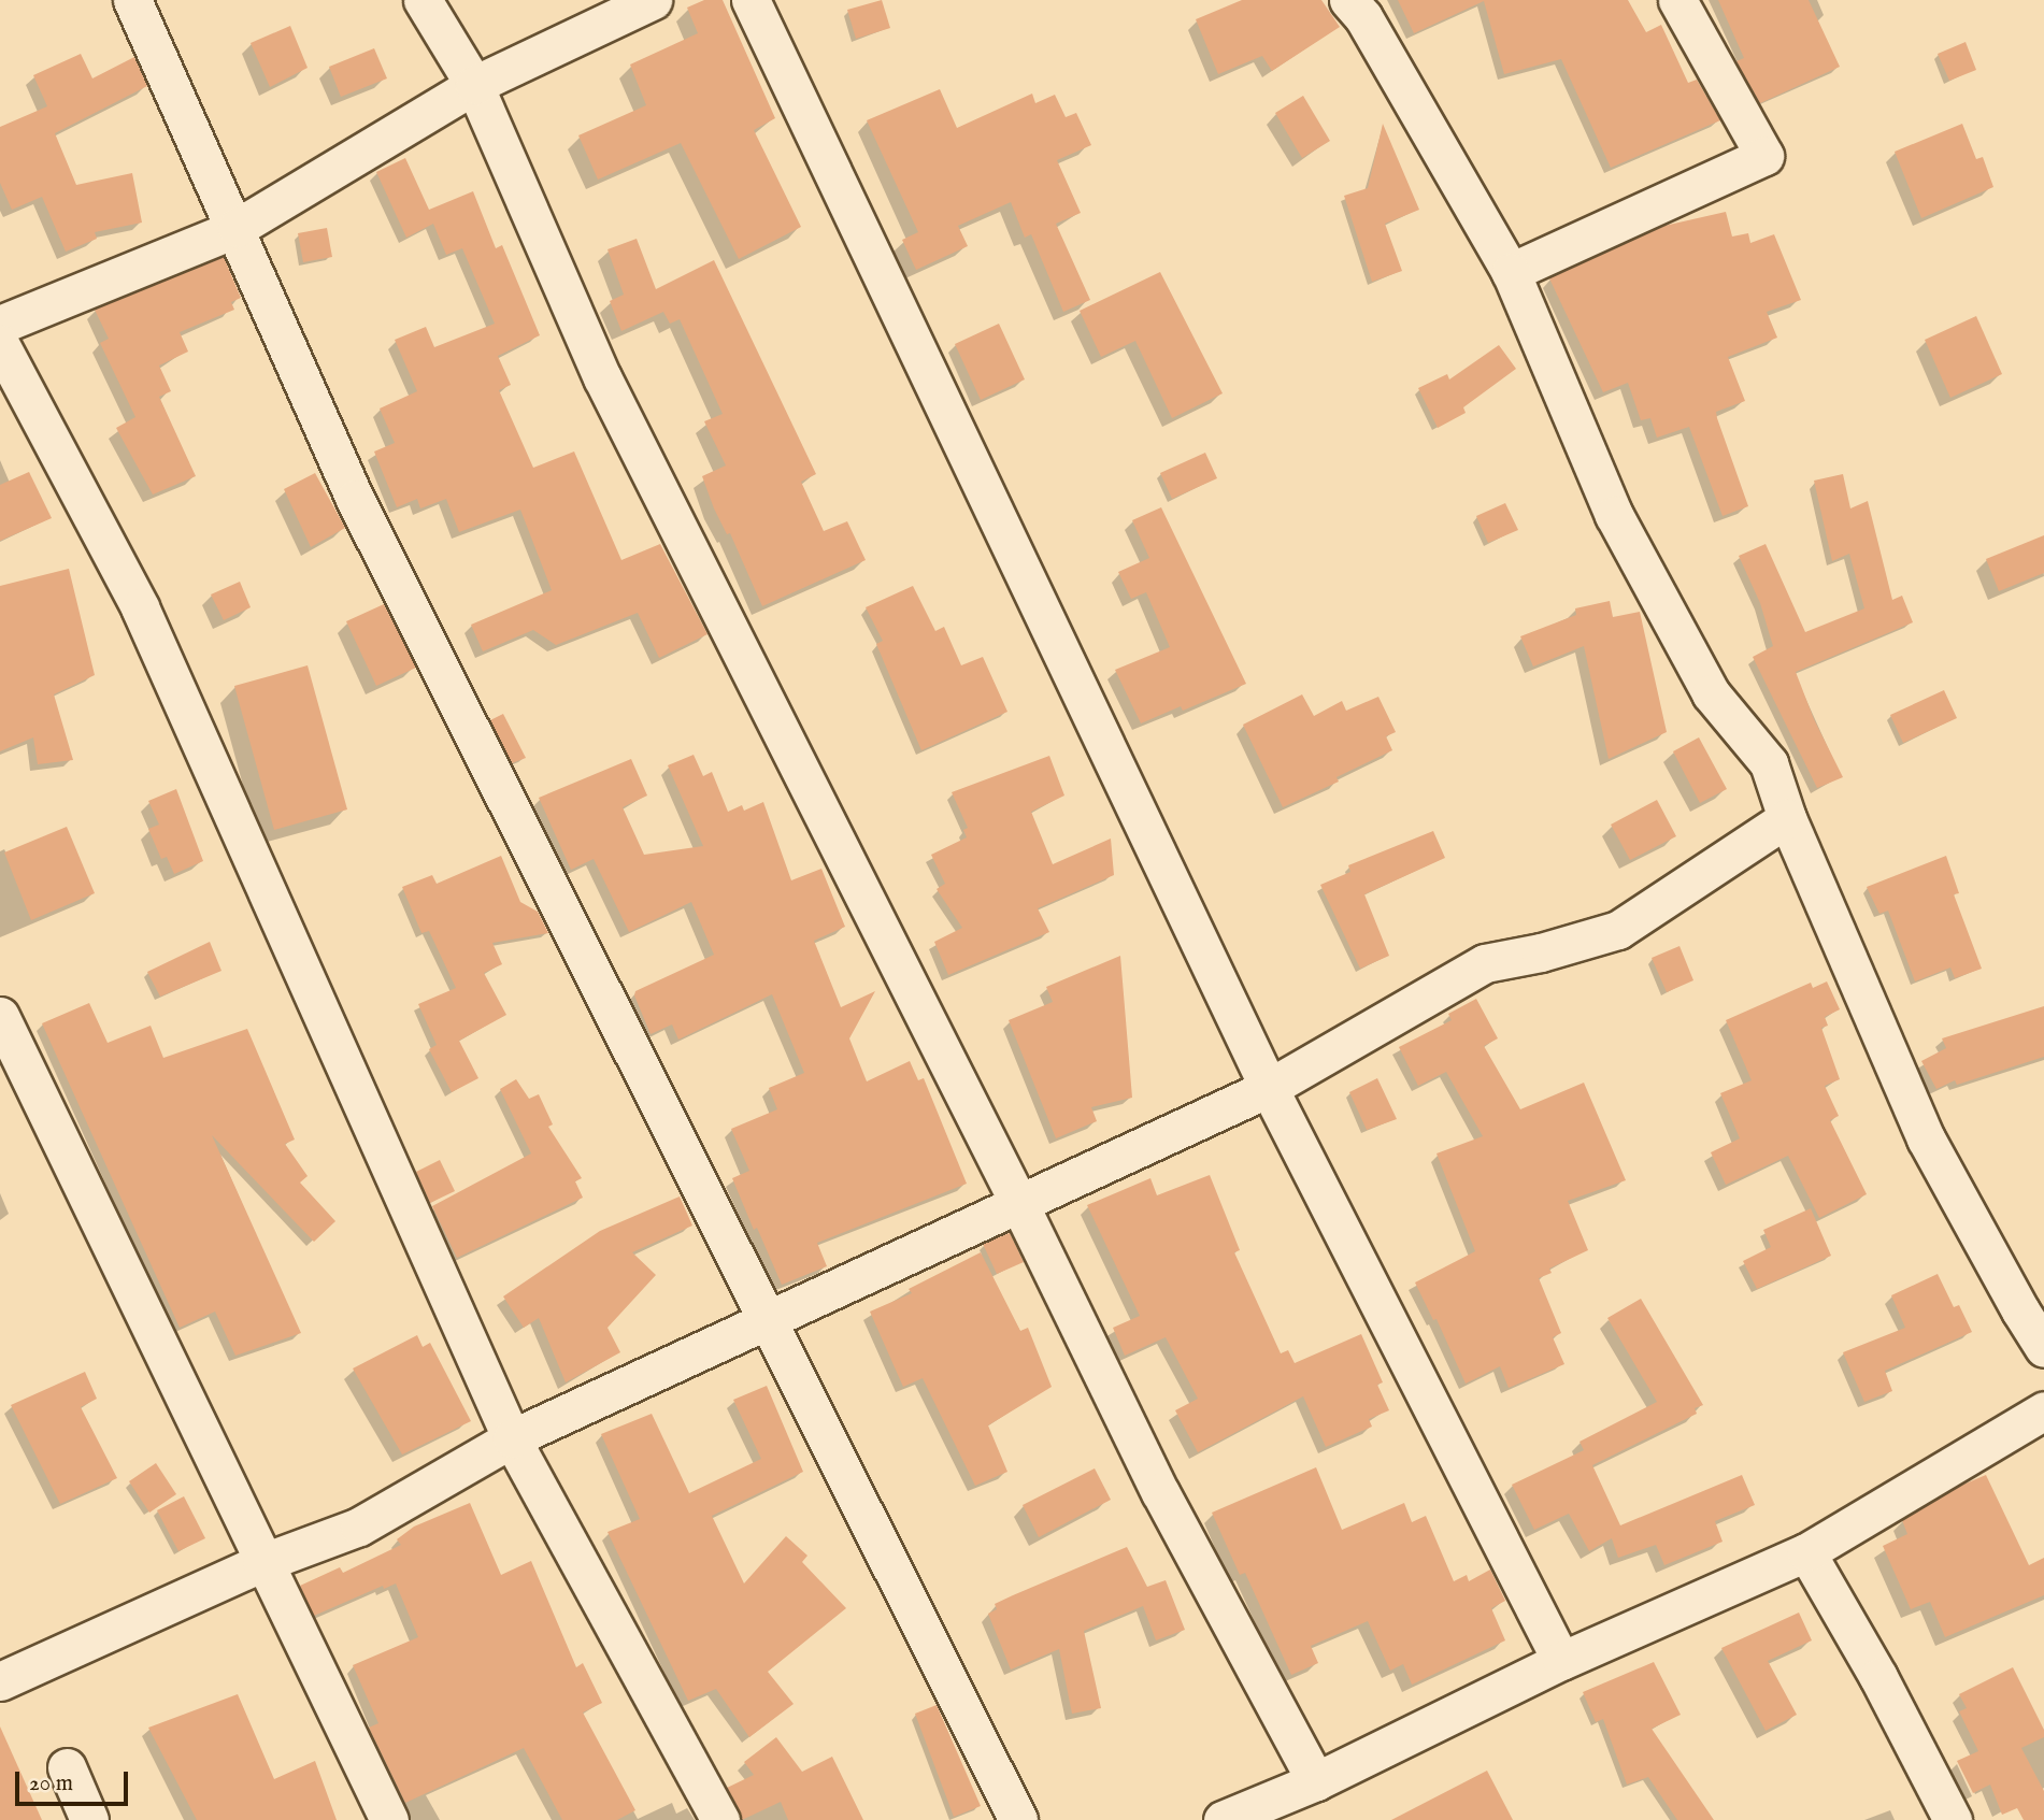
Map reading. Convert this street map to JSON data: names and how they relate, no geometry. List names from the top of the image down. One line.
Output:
{"scale_bar":"20 m"}
